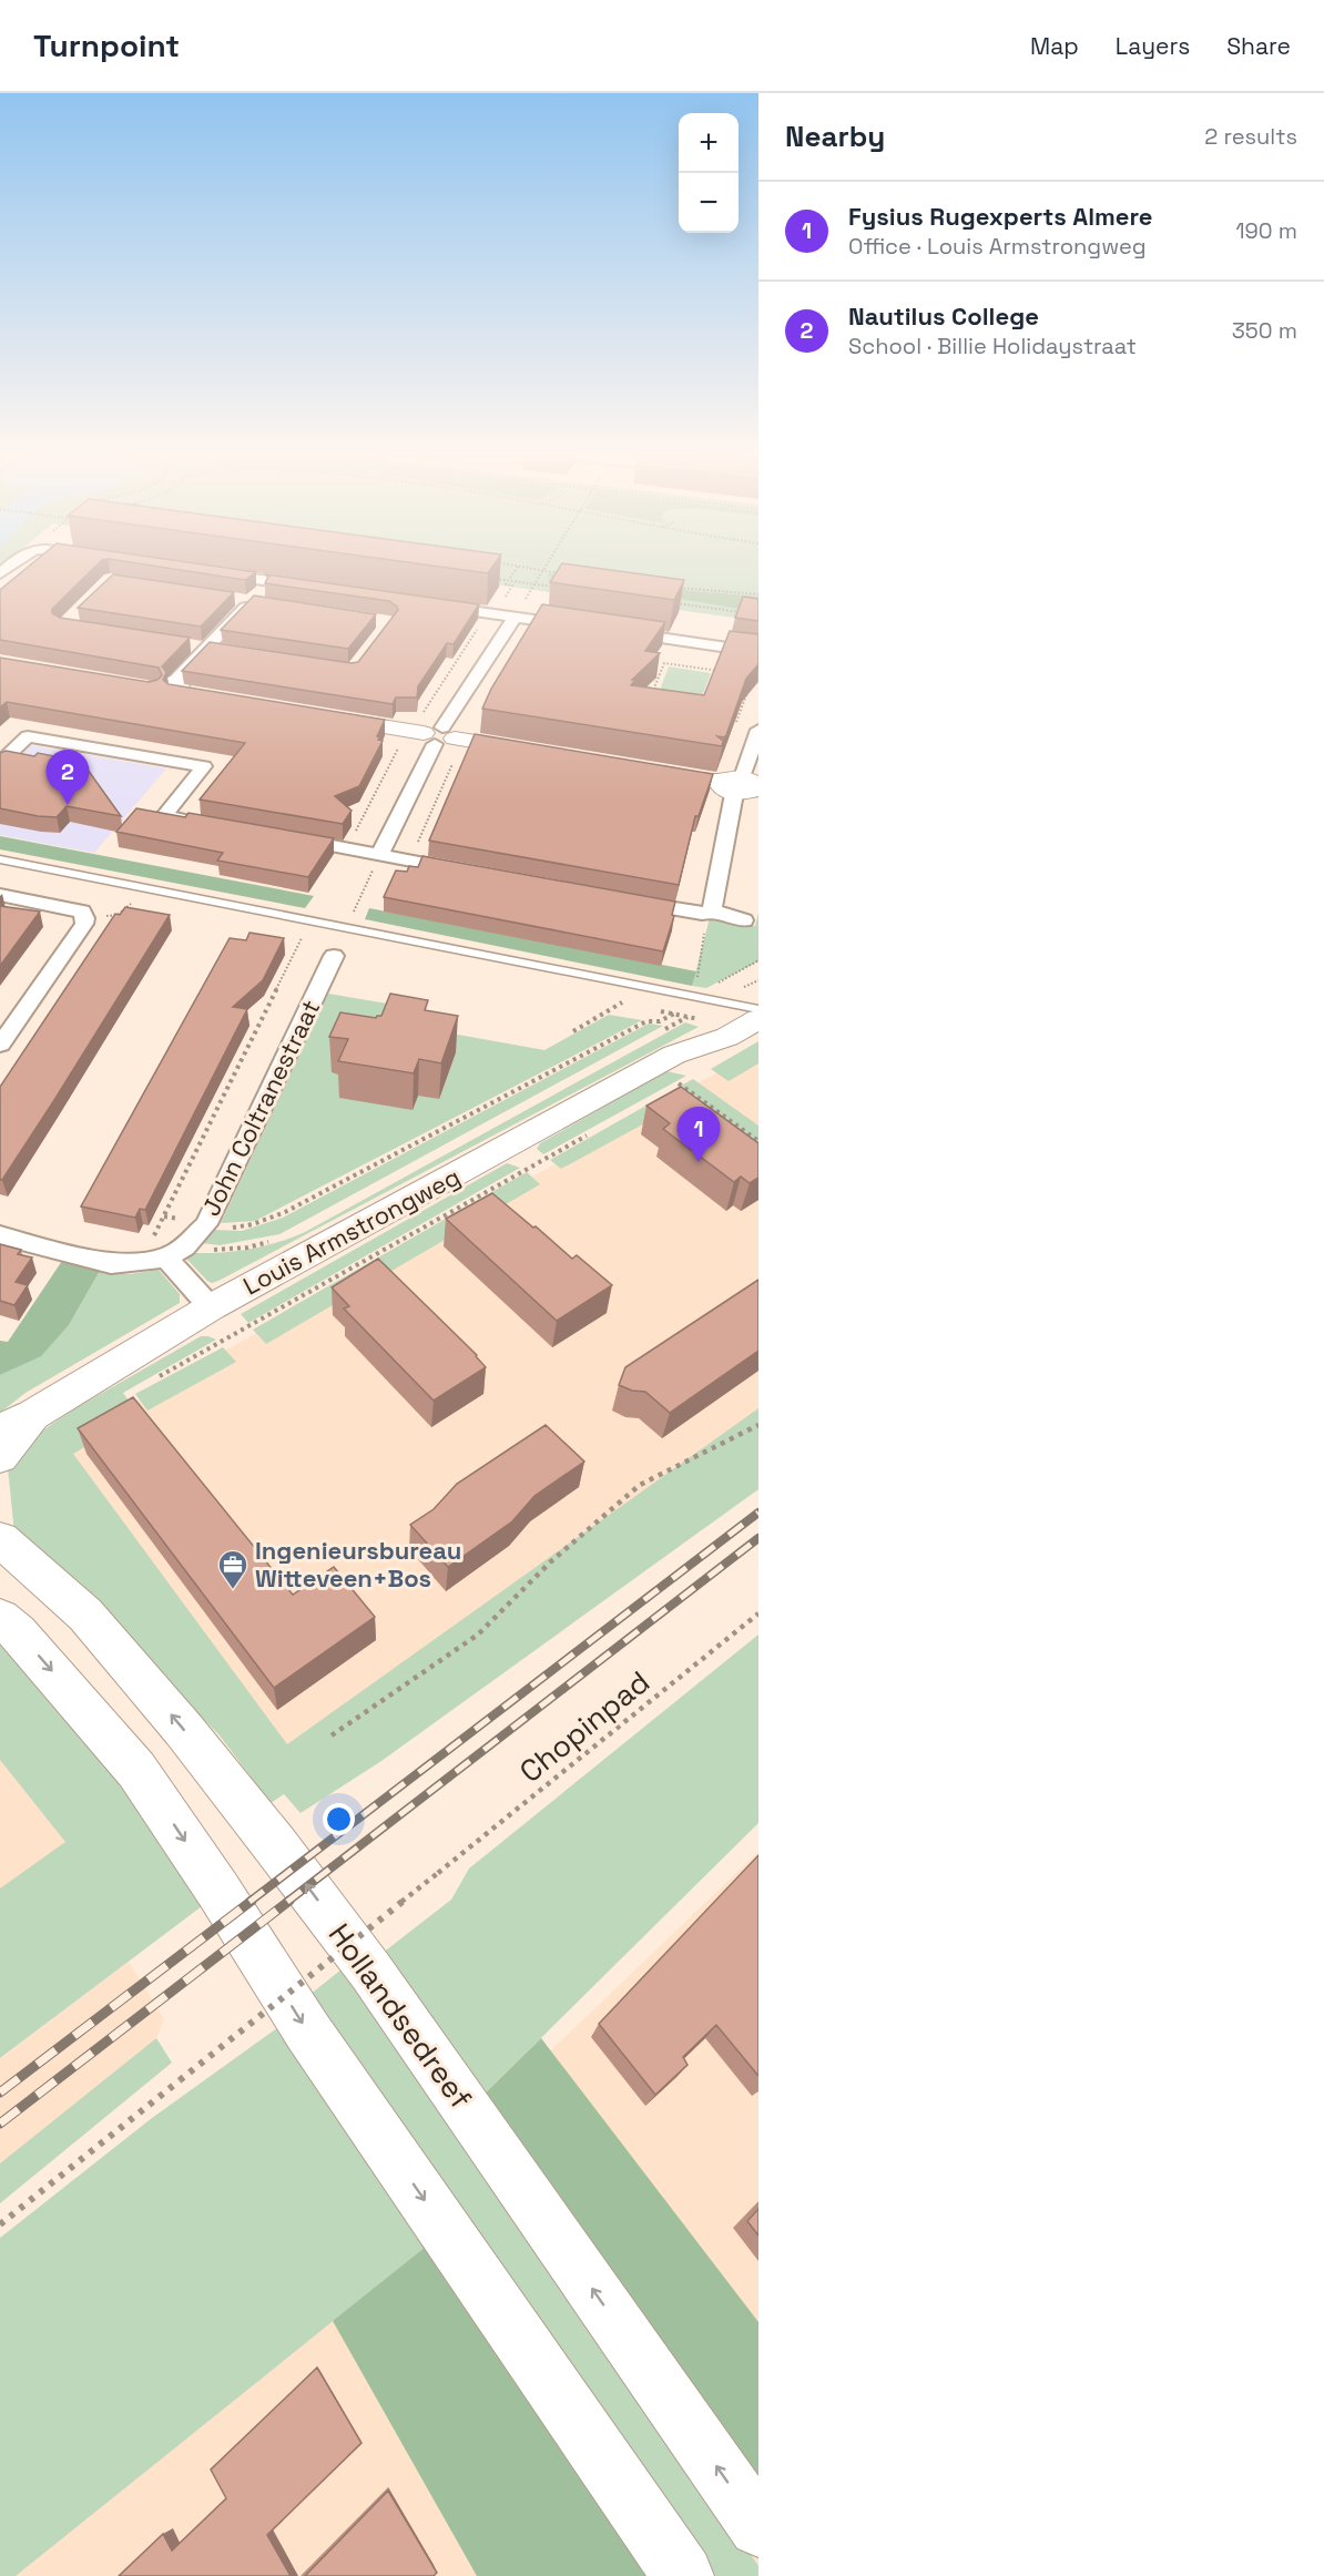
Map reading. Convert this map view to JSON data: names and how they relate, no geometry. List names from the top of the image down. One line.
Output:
{"streets":{"main road":["Louis Armstrongweg","Hollandsedreef"],"street":["John Coltranestraat"],"path":["Chopinpad"]},"places":{"office":["Ingenieursbureau Witteveen+Bos"]},"page":{"header":"Turnpoint","nav":["Map","Layers","Share"],"heading":["Nearby","2 results"],"map_buttons":["+","−"],"list":[{"mark":"1","name":"Fysius Rugexperts Almere","note":"Office · Louis Armstrongweg","value":"190 m"},{"mark":"2","name":"Nautilus College","note":"School · Billie Holidaystraat","value":"350 m"}],"pins":["2","1"]}}
